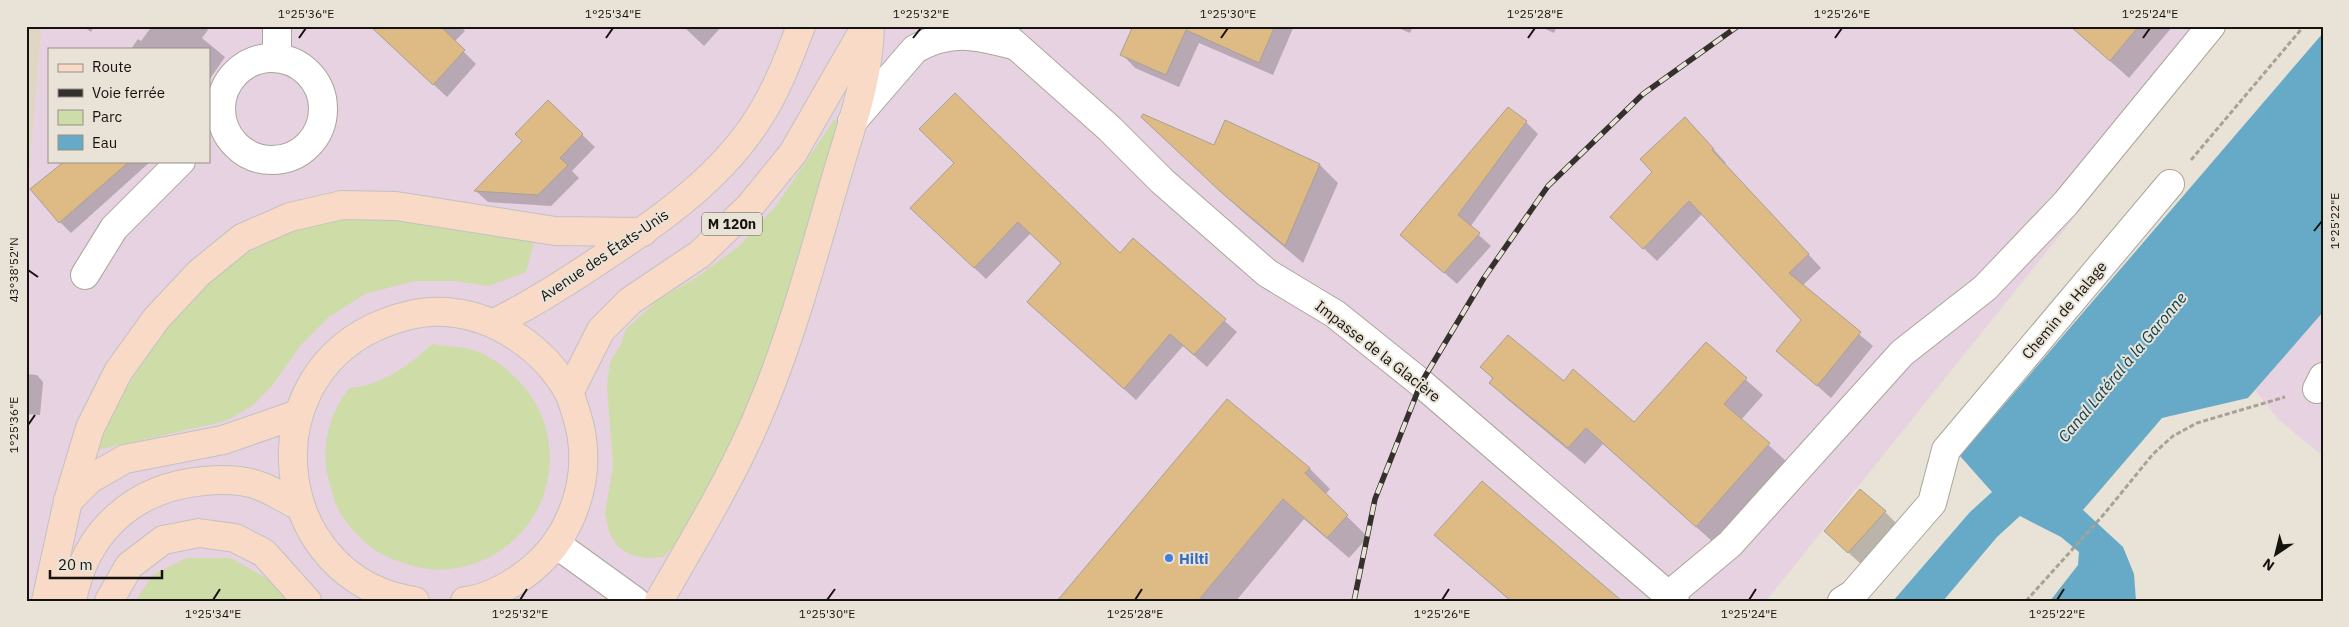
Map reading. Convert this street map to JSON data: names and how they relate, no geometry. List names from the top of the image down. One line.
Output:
{"streets":{"main road":["M 120n","Avenue des États-Unis"],"street":["Chemin de Halage","Impasse de la Glacière"]},"water":["Canal Latéral à la Garonne"],"places":["Hilti"],"legend":["Route","Voie ferrée","Parc","Eau"],"scale_bar":"20 m","north":"bottom left","coordinates":["1°25'36\"E","1°25'34\"E","1°25'32\"E","1°25'30\"E","1°25'28\"E","1°25'26\"E","1°25'24\"E","1°25'22\"E","43°38'52\"N"]}
